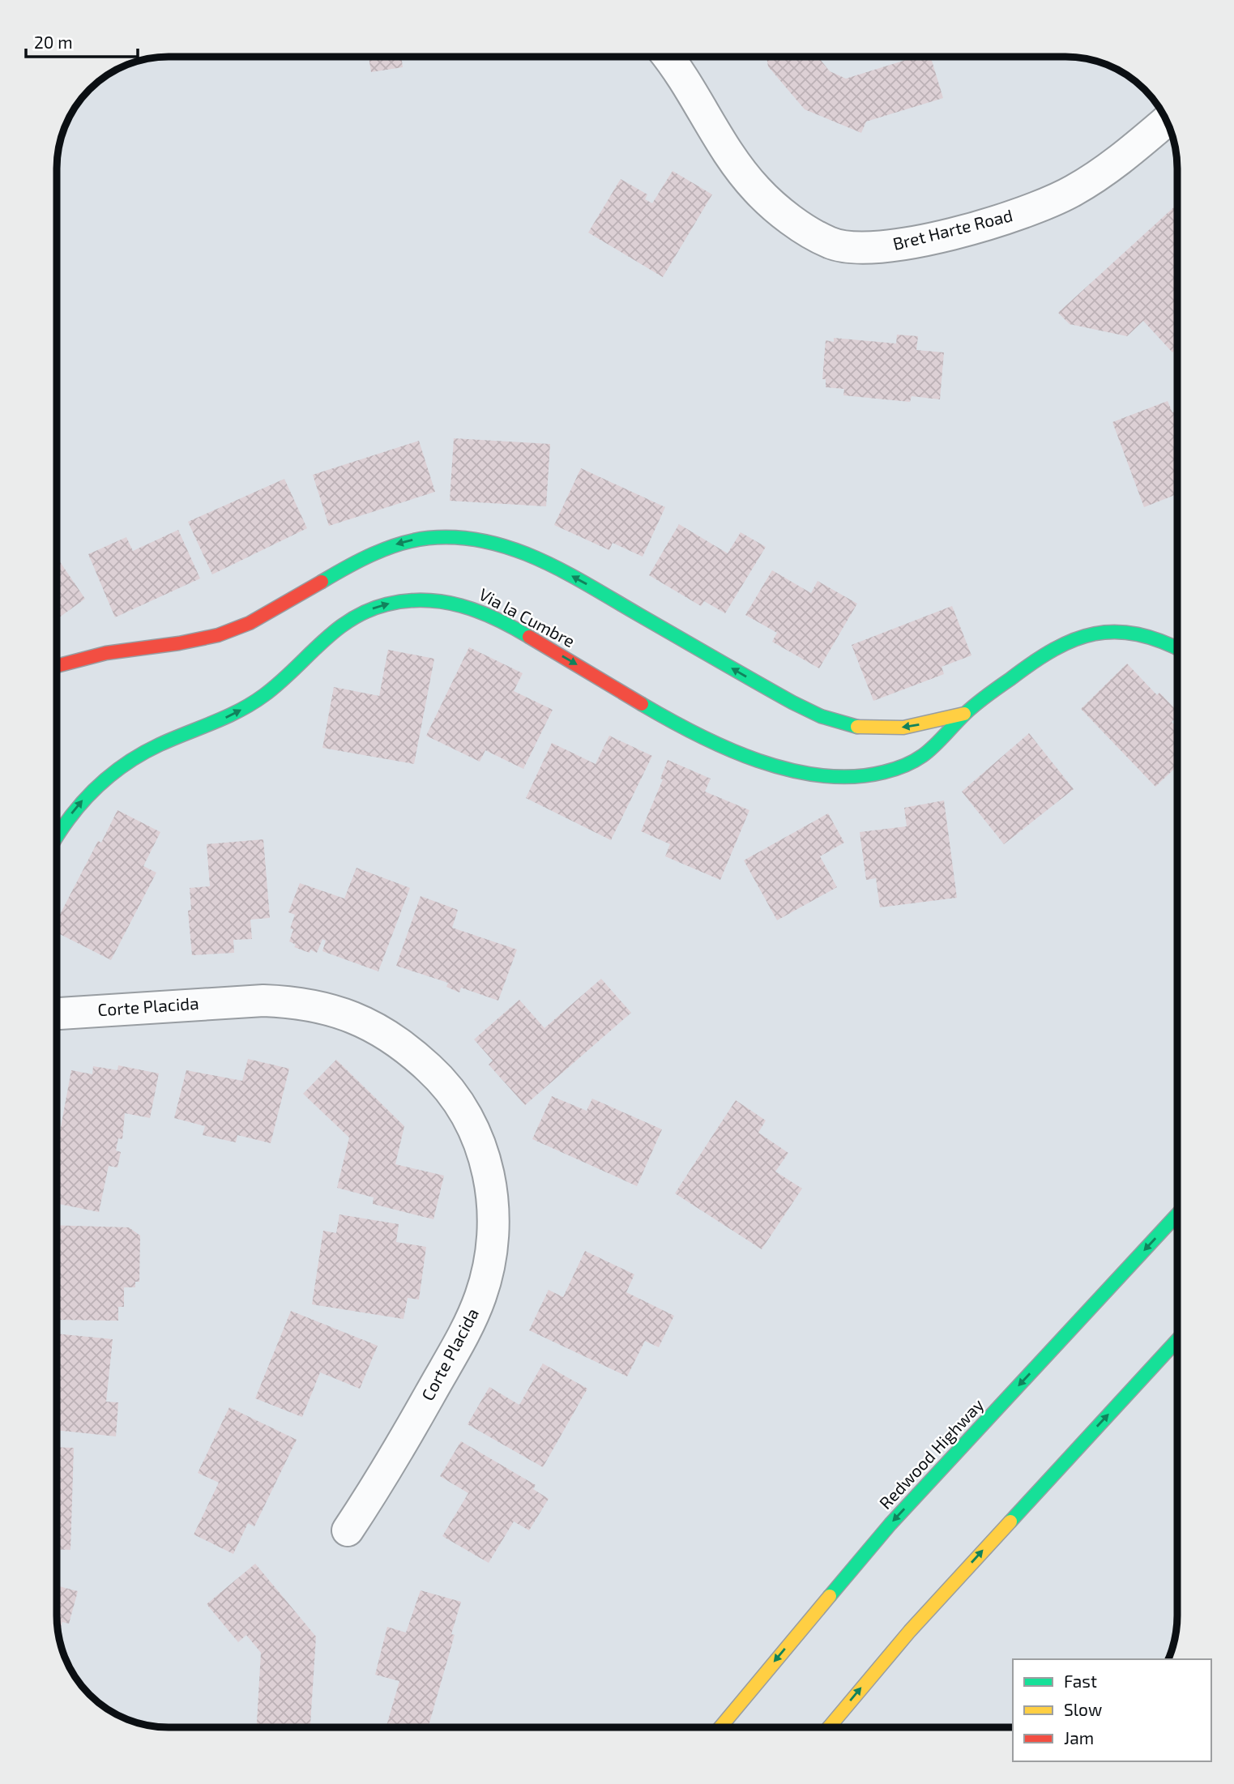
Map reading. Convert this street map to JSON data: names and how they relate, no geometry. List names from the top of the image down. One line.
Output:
{"streets":{"main road":["Via la Cumbre","Redwood Highway"],"street":["Bret Harte Road","Corte Placida"]},"legend":["Fast","Slow","Jam"],"scale_bar":"20 m"}
